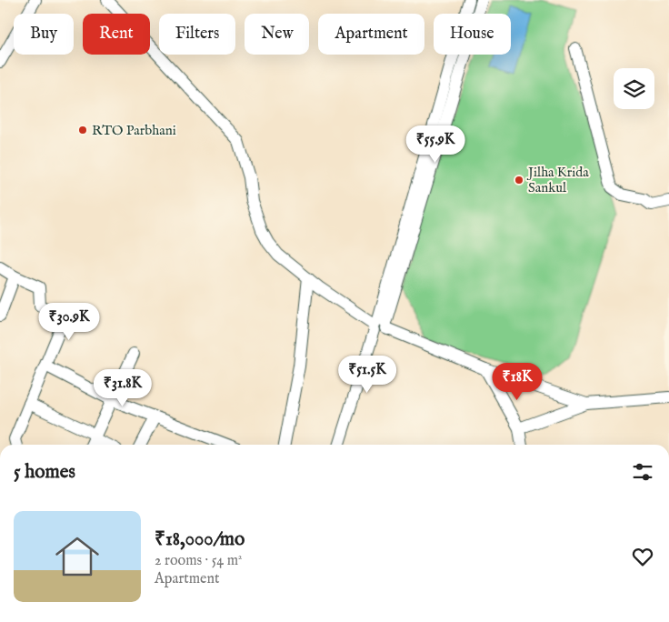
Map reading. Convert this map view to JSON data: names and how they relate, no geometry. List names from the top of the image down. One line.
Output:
{"places":["RTO Parbhani","Jilha Krida Sankul"],"page":{"chip":["Buy","Rent","Filters","New","Apartment","House"],"price":["₹55.9K","₹30.9K","₹51.5K","₹18K","₹31.8K"],"heading":"5 homes","list":[{"name":"₹18,000/mo","note":"2 rooms · 54 m² · Apartment"}]}}
